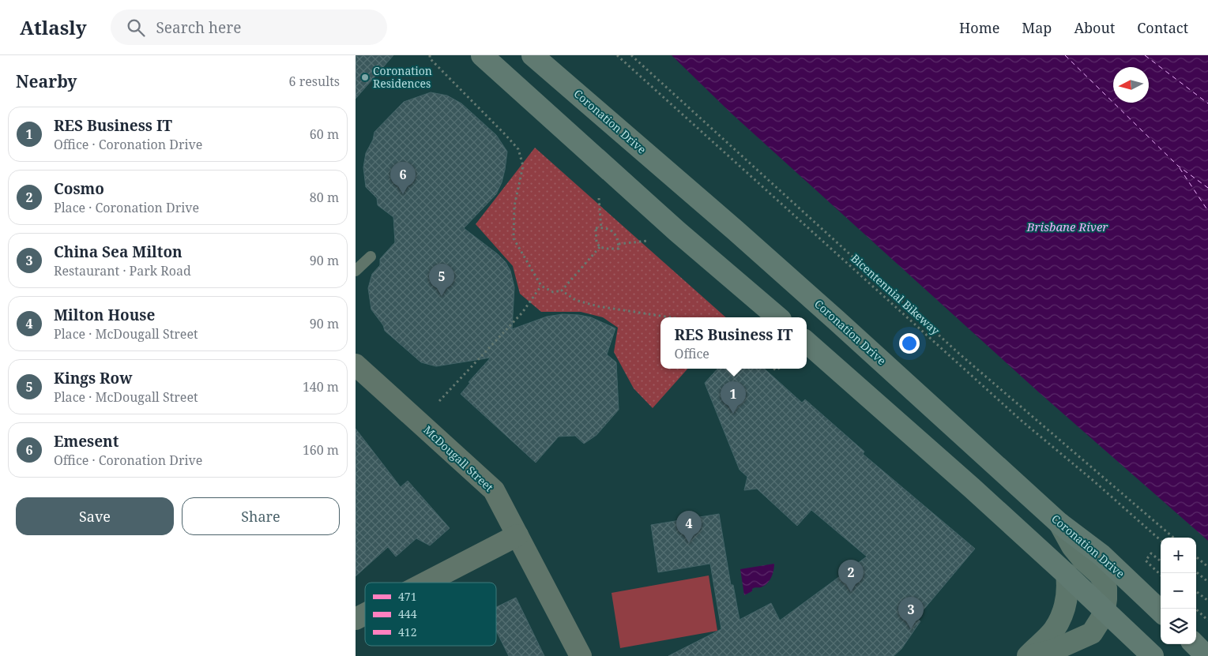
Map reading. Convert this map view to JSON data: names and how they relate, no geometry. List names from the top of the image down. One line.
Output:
{"streets":{"highway":["Coronation Drive"],"street":["McDougall Street"],"path":["Bicentennial Bikeway"]},"water":["Brisbane River"],"places":["Coronation Residences"],"legend":["471","444","412"],"north":"left","page":{"header":"Atlasly","search":"Search here","nav":["Home","Map","About","Contact"],"heading":["Nearby","6 results"],"list":[{"mark":"1","name":"RES Business IT","note":"Office · Coronation Drive","value":"60 m"},{"mark":"2","name":"Cosmo","note":"Place · Coronation Drive","value":"80 m"},{"mark":"3","name":"China Sea Milton","note":"Restaurant · Park Road","value":"90 m"},{"mark":"4","name":"Milton House","note":"Place · McDougall Street","value":"90 m"},{"mark":"5","name":"Kings Row","note":"Place · McDougall Street","value":"140 m"},{"mark":"6","name":"Emesent","note":"Office · Coronation Drive","value":"160 m"}],"pins":["6","5","1","4","2","3"],"popup":["RES Business IT","Office"],"buttons":["Save","Share"],"map_buttons":["+","−"]}}
